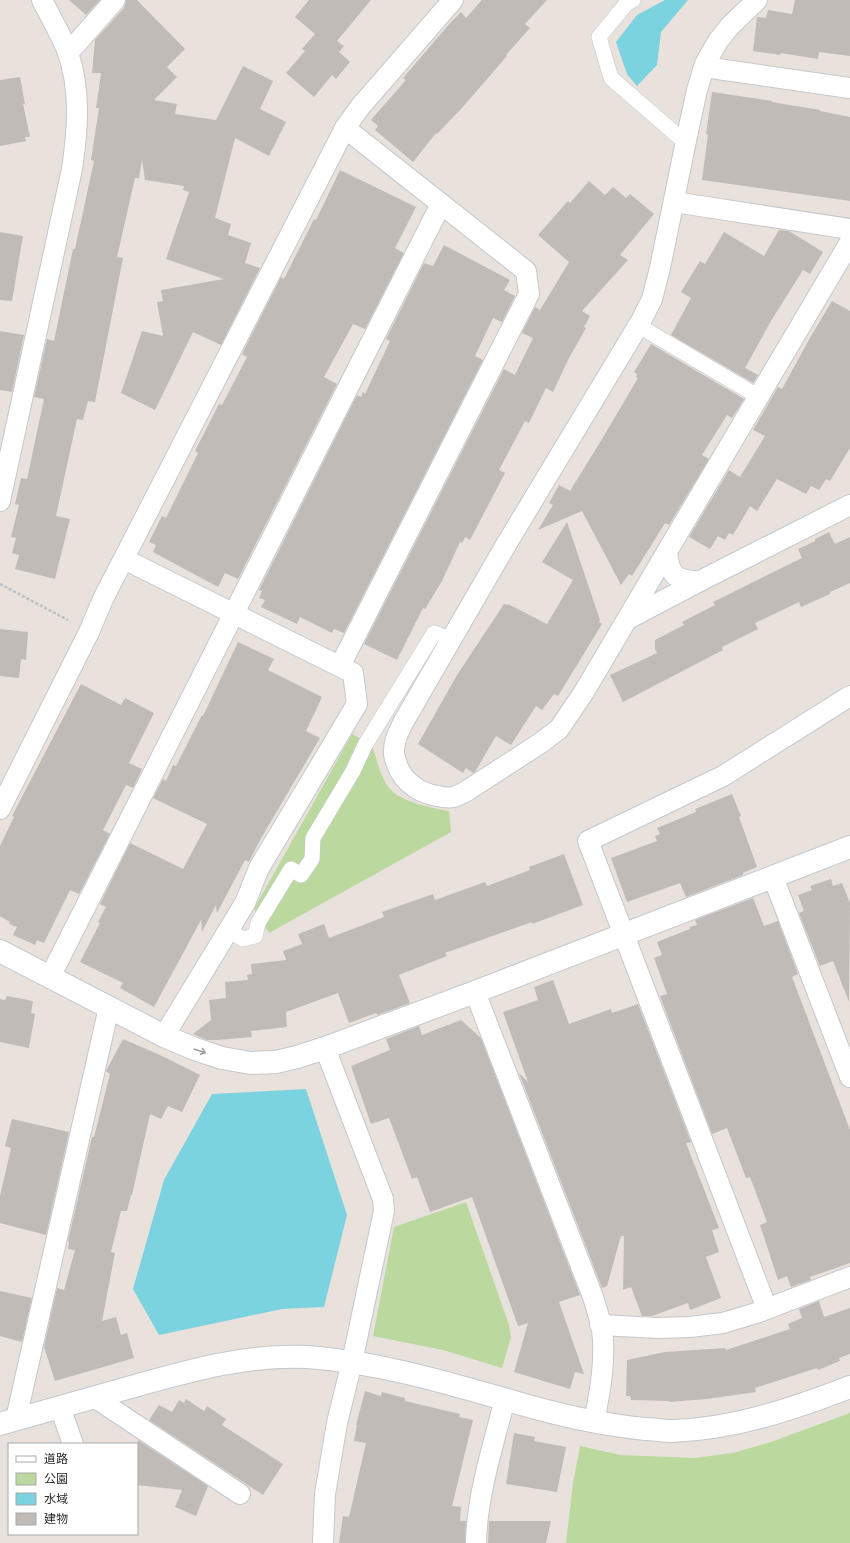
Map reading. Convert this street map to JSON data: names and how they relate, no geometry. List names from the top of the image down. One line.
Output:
{"legend":["道路","公園","水域","建物"]}
